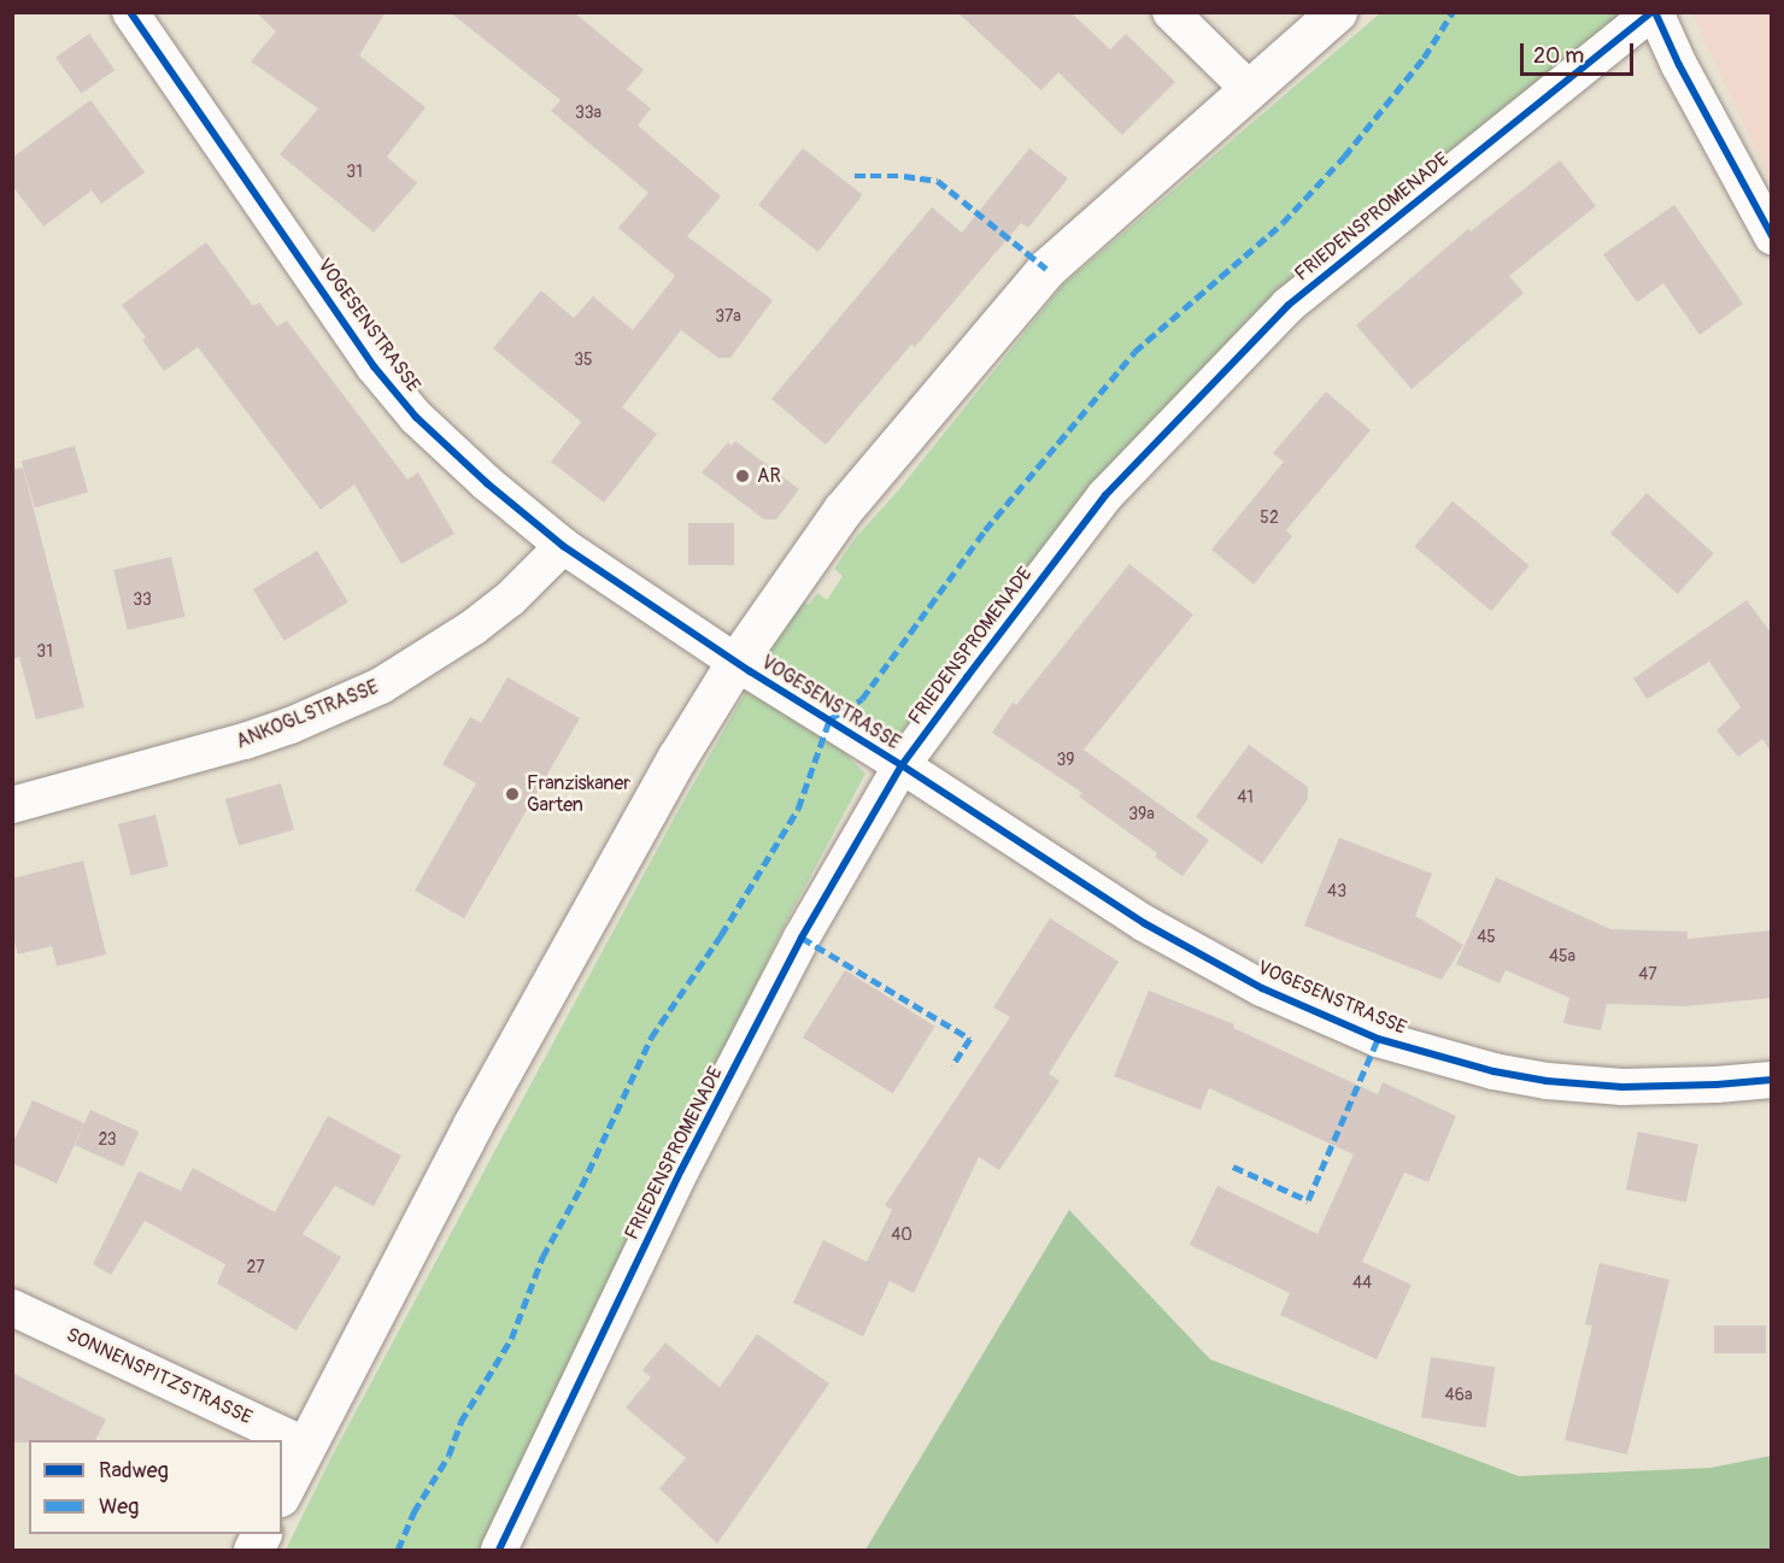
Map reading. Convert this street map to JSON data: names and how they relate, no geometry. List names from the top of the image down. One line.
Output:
{"streets":{"street":["FRIEDENSPROMENADE","VOGESENSTRASSE","ANKOGLSTRASSE","SONNENSPITZSTRASSE"]},"crossings":[["FRIEDENSPROMENADE","VOGESENSTRASSE"],["VOGESENSTRASSE","ANKOGLSTRASSE"]],"places":["AR","Franziskaner Garten"],"house_numbers":["33a","31","37a","35","52","33","31","39","41","39a","43","45","45a","47","23","40","27","44","46a"],"legend":["Radweg","Weg"],"scale_bar":"20 m"}
